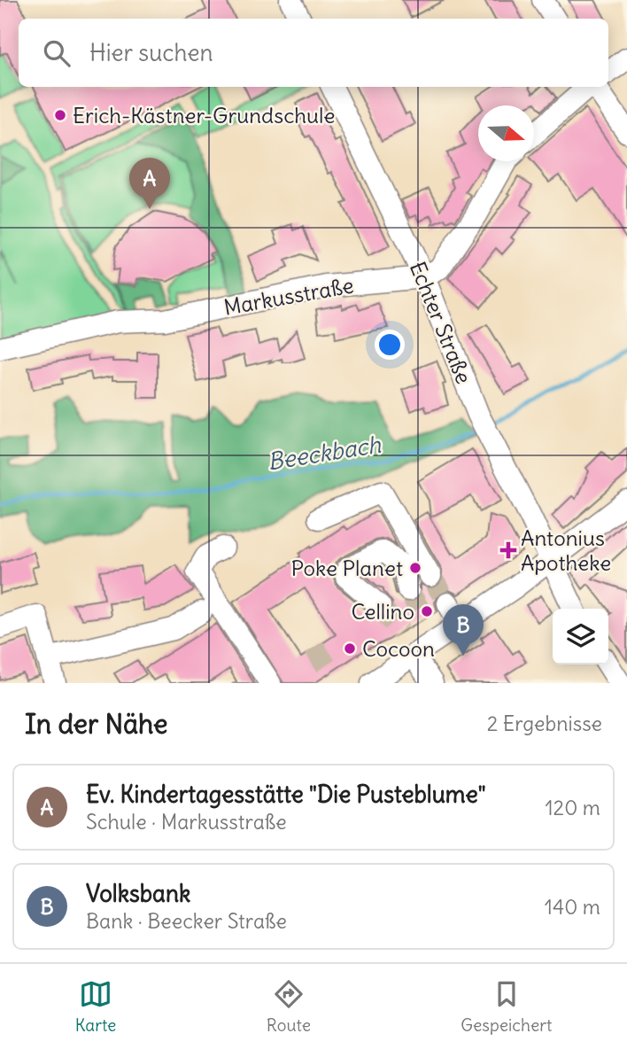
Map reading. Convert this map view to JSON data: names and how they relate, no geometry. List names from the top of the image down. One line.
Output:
{"streets":{"street":["Markusstraße","Echter Straße"]},"crossings":[["Markusstraße","Echter Straße"]],"water":["Beeckbach"],"places":{"other":["Erich-Kästner-Grundschule","Poke Planet","Cellino","Cocoon"],"health":["Antonius Apotheke"]},"north":"right","page":{"search":"Hier suchen","pins":["A","B"],"heading":["In der Nähe","2 Ergebnisse"],"list":[{"mark":"A","name":"Ev. Kindertagesstätte \"Die Pusteblume\"","note":"Schule · Markusstraße","value":"120 m"},{"mark":"B","name":"Volksbank","note":"Bank · Beecker Straße","value":"140 m"}],"nav":["Karte","Route","Gespeichert"]}}
